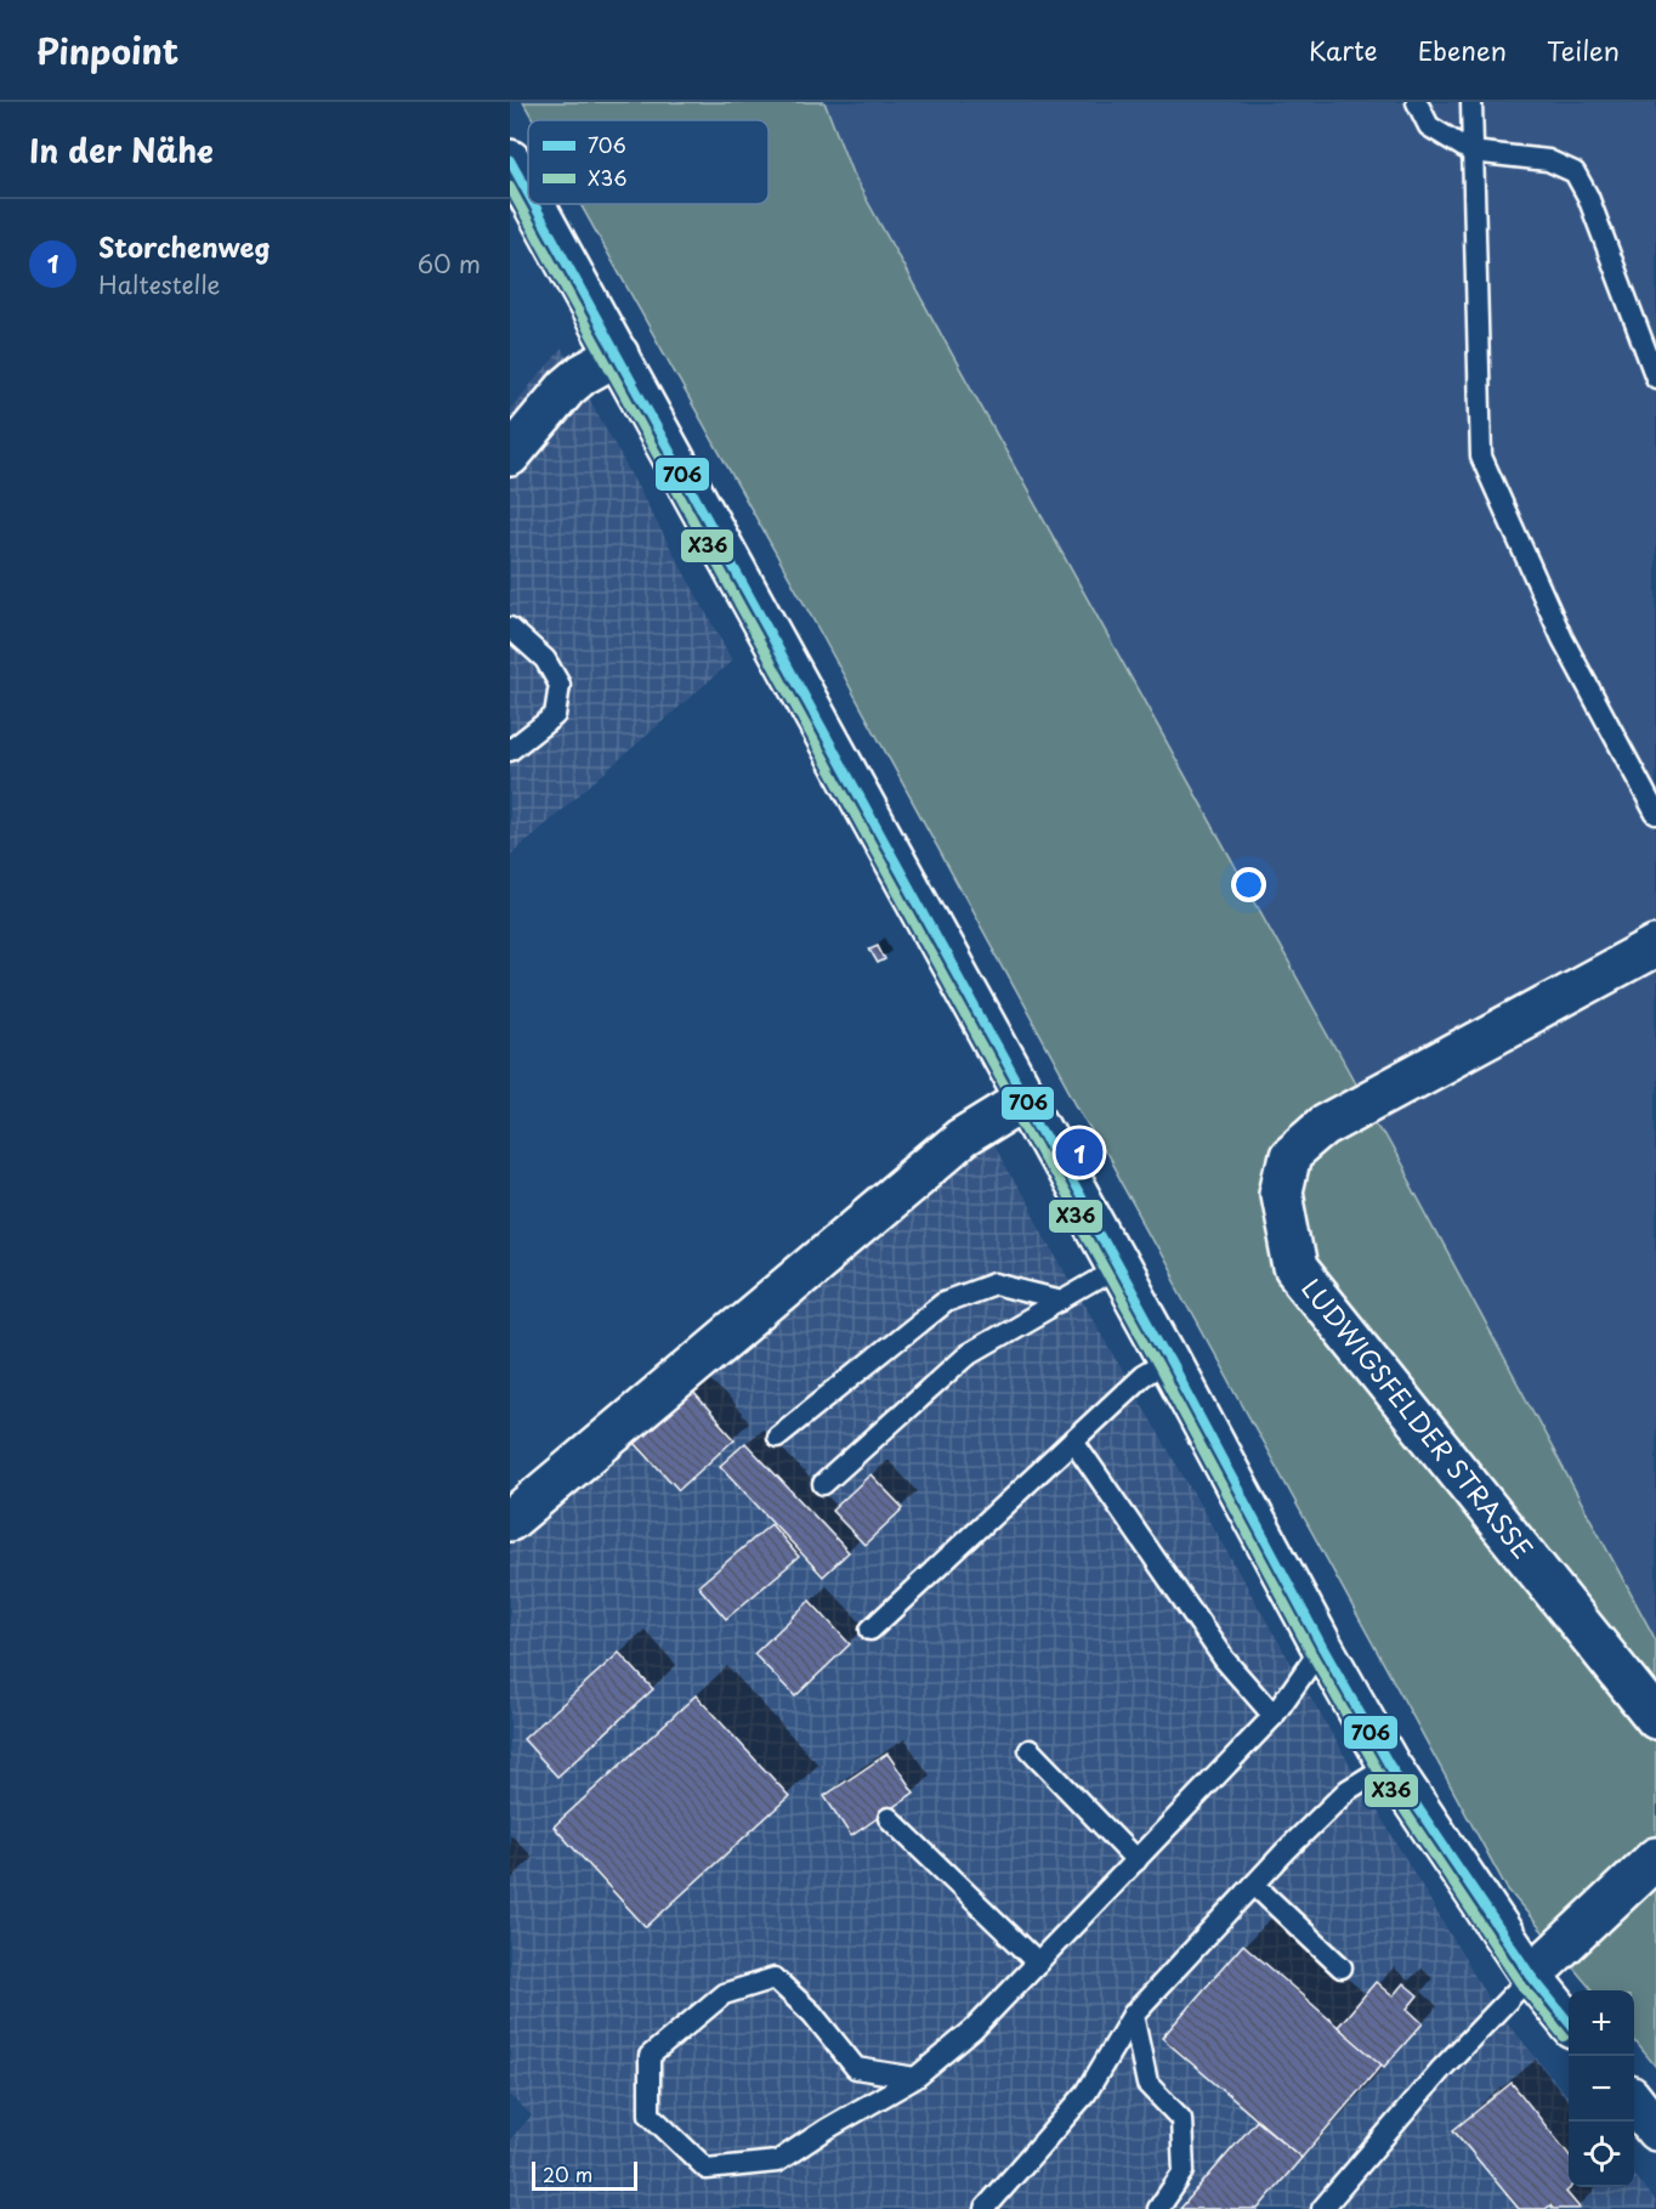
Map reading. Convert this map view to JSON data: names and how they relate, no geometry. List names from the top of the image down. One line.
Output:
{"streets":{"street":["LUDWIGSFELDER STRASSE"]},"lines":["transit line 706","transit line X36"],"legend":["706","X36"],"scale_bar":"20 m","page":{"header":"Pinpoint","nav":["Karte","Ebenen","Teilen"],"heading":"In der Nähe","list":[{"mark":"1","name":"Storchenweg","note":"Haltestelle","value":"60 m"}],"pins":"1","map_buttons":["+","−"],"scale":"20 m"}}
